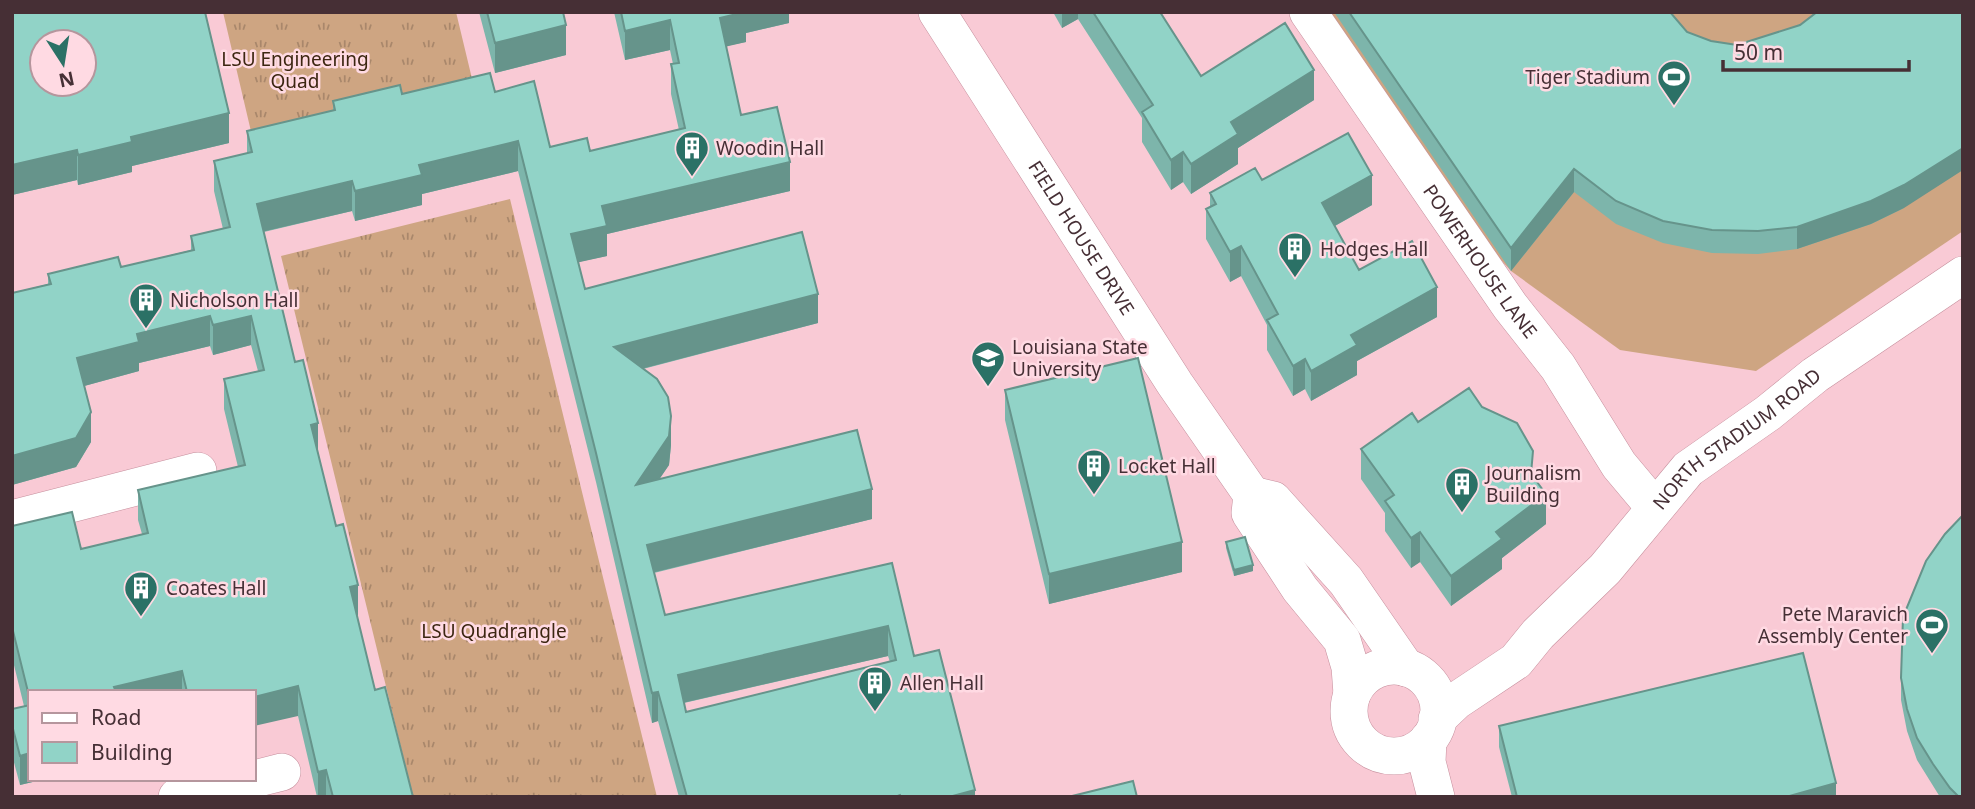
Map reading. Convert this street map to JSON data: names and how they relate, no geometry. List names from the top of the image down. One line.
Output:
{"streets":{"street":["FIELD HOUSE DRIVE","POWERHOUSE LANE","NORTH STADIUM ROAD"]},"crossings":[["FIELD HOUSE DRIVE","NORTH STADIUM ROAD"],["POWERHOUSE LANE","NORTH STADIUM ROAD"]],"parks":["LSU Engineering Quad","LSU Quadrangle"],"places":{"sports":["Tiger Stadium","Pete Maravich Assembly Center"],"building":["Woodin Hall","Hodges Hall","Nicholson Hall","Locket Hall","Journalism Building","Coates Hall","Allen Hall"],"school or university":["Louisiana State University"]},"legend":["Road","Building"],"scale_bar":"50 m","north":"bottom"}
